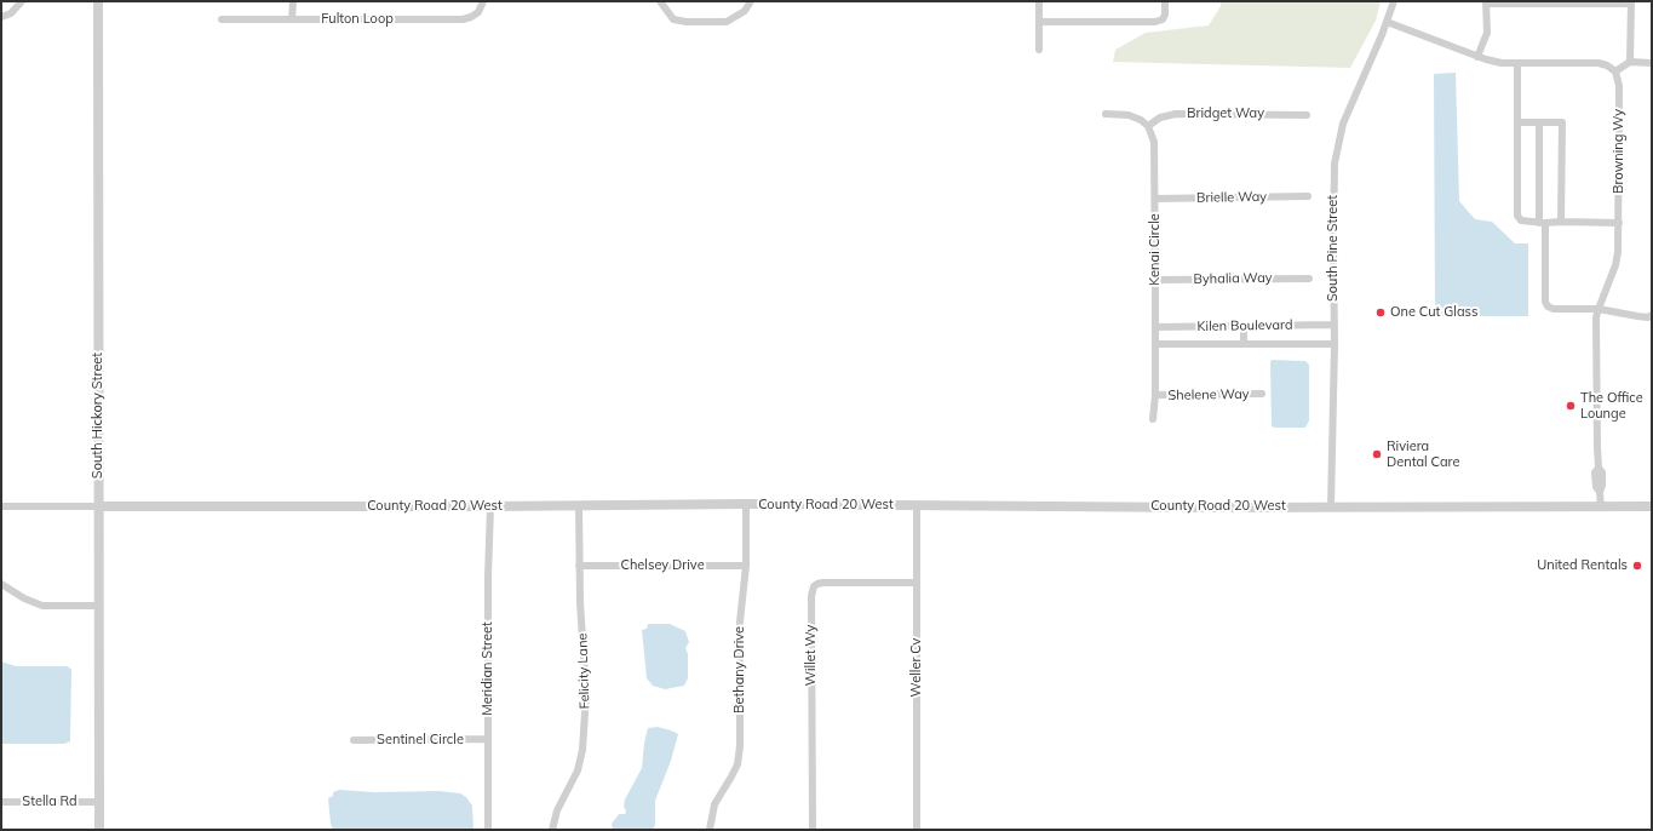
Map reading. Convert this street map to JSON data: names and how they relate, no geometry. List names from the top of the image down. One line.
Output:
{"streets":{"street":["Fulton Loop","Bridget Way","Browning Wy","Brielle Way","South Pine Street","Kenai Circle","Byhalia Way","Kilen Boulevard","Shelene Way","South Hickory Street","County Road 20 West","Chelsey Drive","Willet Wy","Weller Cv","Meridian Street","Bethany Drive","Felicity Lane","Sentinel Circle","Stella Rd"]},"crossings":[["Bridget Way","Kenai Circle"],["Browning Wy","County Road 20 West"],["Brielle Way","Kenai Circle"],["South Pine Street","Kilen Boulevard"],["South Pine Street","County Road 20 West"],["Kenai Circle","Byhalia Way"],["Kenai Circle","Kilen Boulevard"],["Kenai Circle","Shelene Way"],["South Hickory Street","County Road 20 West"],["South Hickory Street","Stella Rd"],["County Road 20 West","Weller Cv"],["County Road 20 West","Meridian Street"],["County Road 20 West","Bethany Drive"],["County Road 20 West","Felicity Lane"],["Chelsey Drive","Bethany Drive"],["Chelsey Drive","Felicity Lane"],["Willet Wy","Weller Cv"],["Meridian Street","Sentinel Circle"]],"places":["One Cut Glass","The Office Lounge","Riviera Dental Care","United Rentals"]}
